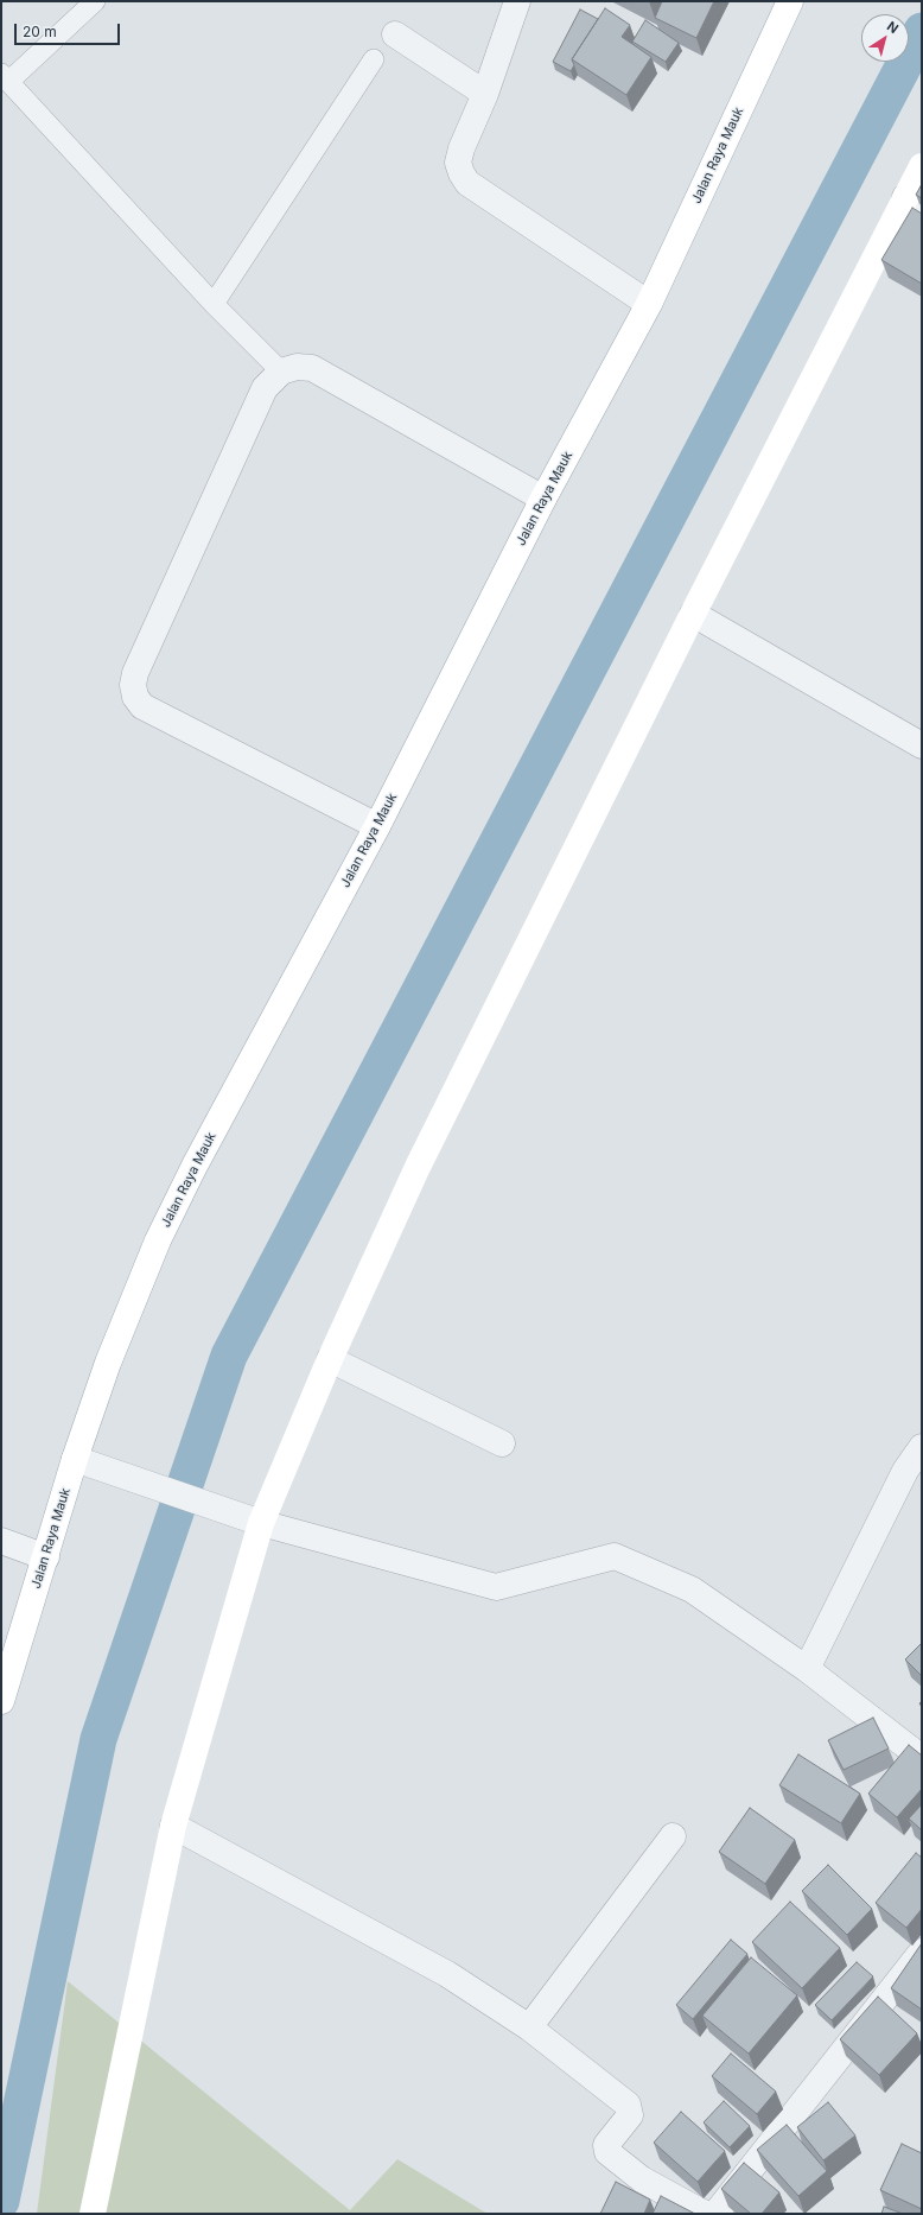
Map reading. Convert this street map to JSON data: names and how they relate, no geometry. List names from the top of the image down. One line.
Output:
{"streets":{"street":["Jalan Raya Mauk"]},"scale_bar":"20 m","north":"top right"}
